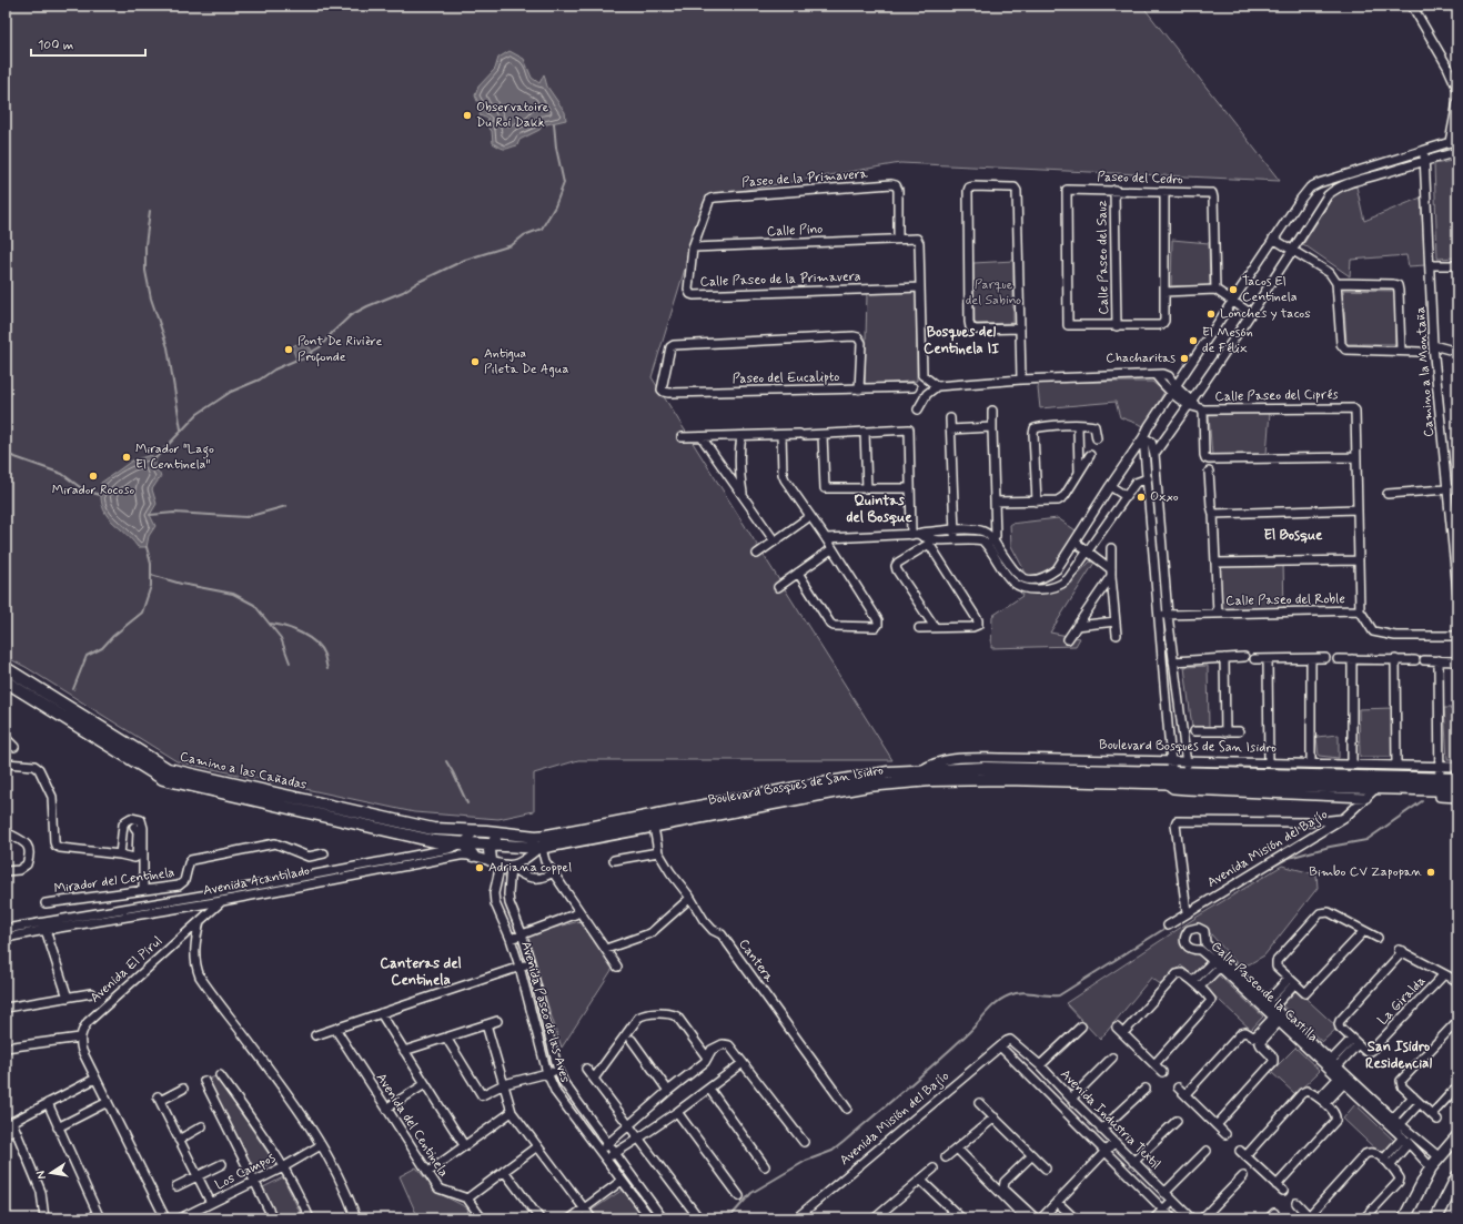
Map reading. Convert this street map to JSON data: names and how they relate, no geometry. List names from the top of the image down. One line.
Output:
{"streets":{"main road":["Boulevard Bosques de San Isidro","Camino a las Cañadas"],"street":["Paseo de la Primavera","Paseo del Cedro","Calle Pino","Calle Paseo del Sauz","Calle Paseo de la Primavera","Camino a la Montaña","Paseo del Eucalipto","Calle Paseo del Ciprés","Calle Paseo del Roble","Avenida Misión del Bajío","Mirador del Centinela","Avenida Acantilado","Cantera","Avenida El Pirul","Calle Paseo de la Castilla","La Giralda","Avenida Paseo de las Aves","Avenida Industria Textil","Avenida del Centinela","Los Campos"]},"crossings":[["Paseo de la Primavera","Calle Pino"],["Paseo de la Primavera","Calle Paseo de la Primavera"],["Paseo del Cedro","Calle Paseo del Sauz"],["Calle Pino","Calle Paseo de la Primavera"],["Calle Paseo del Ciprés","Calle Paseo del Roble"],["Boulevard Bosques de San Isidro","Camino a las Cañadas"],["Boulevard Bosques de San Isidro","Avenida Misión del Bajío"],["Boulevard Bosques de San Isidro","Cantera"],["Camino a las Cañadas","Avenida Acantilado"],["Avenida Misión del Bajío","Avenida Industria Textil"],["Avenida Acantilado","Avenida El Pirul"],["Avenida Acantilado","Avenida Paseo de las Aves"]],"districts":["Bosques del Centinela II","Quintas del Bosque","El Bosque","Canteras del Centinela","San Isidro Residencial"],"parks":["Parque del Sabino"],"places":["Observatoire Du Roi Dakk","Tacos El Centinela","Lonches y tacos","El Mesón de Félix","Pont De Rivière Profonde","Chacharitas","Antigua Pileta De Agua","Mirador \"Lago El Centinela\"","Mirador Rocoso","Oxxo","Adriana coppel","Bimbo CV Zapopan"],"scale_bar":"100 m","north":"left"}
